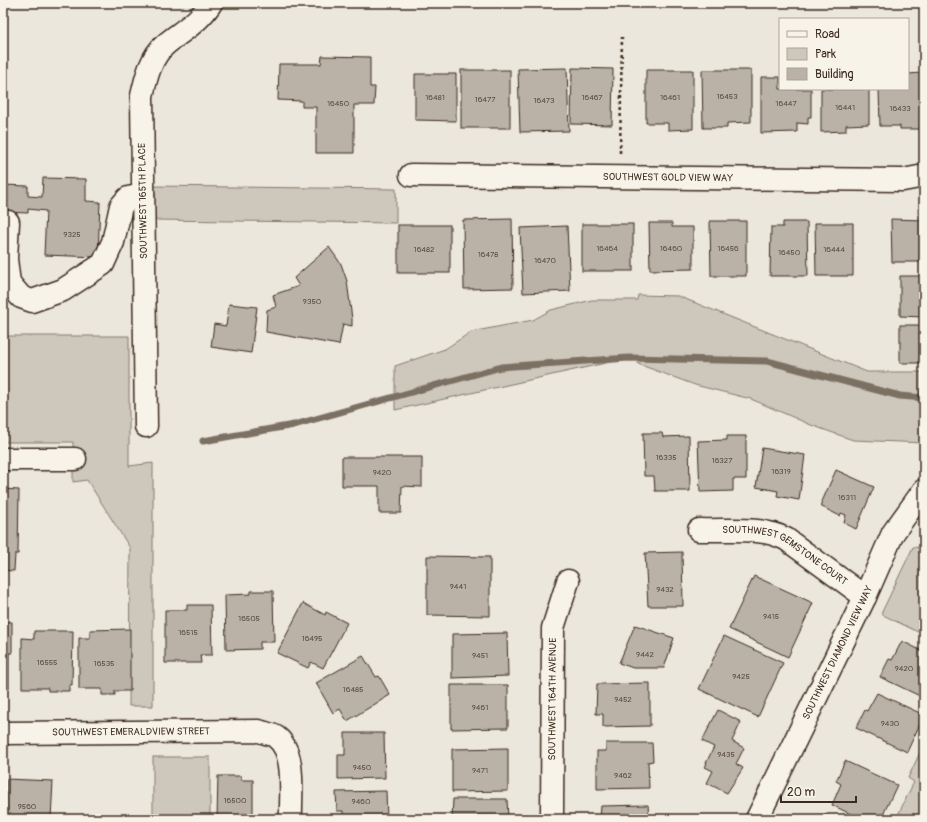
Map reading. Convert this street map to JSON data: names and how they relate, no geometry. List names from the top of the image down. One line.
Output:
{"streets":{"street":["SOUTHWEST GOLD VIEW WAY","SOUTHWEST 165TH PLACE","SOUTHWEST GEMSTONE COURT","SOUTHWEST DIAMOND VIEW WAY","SOUTHWEST 164TH AVENUE","SOUTHWEST EMERALDVIEW STREET"]},"crossings":[["SOUTHWEST GEMSTONE COURT","SOUTHWEST DIAMOND VIEW WAY"]],"house_numbers":["16453","16481","16467","16461","16477","16473","16450","16447","16441","16433","9325","16464","16460","16456","16482","16444","16450","16478","16470","9350","16335","16327","16319","9420","16311","9441","9432","9415","16505","16515","16495","9442","9451","16555","16535","9420","9425","16485","9452","9461","9430","9435","9450","9471","9462","16500","9460","9560"],"legend":["Road","Park","Building"],"scale_bar":"20 m"}
